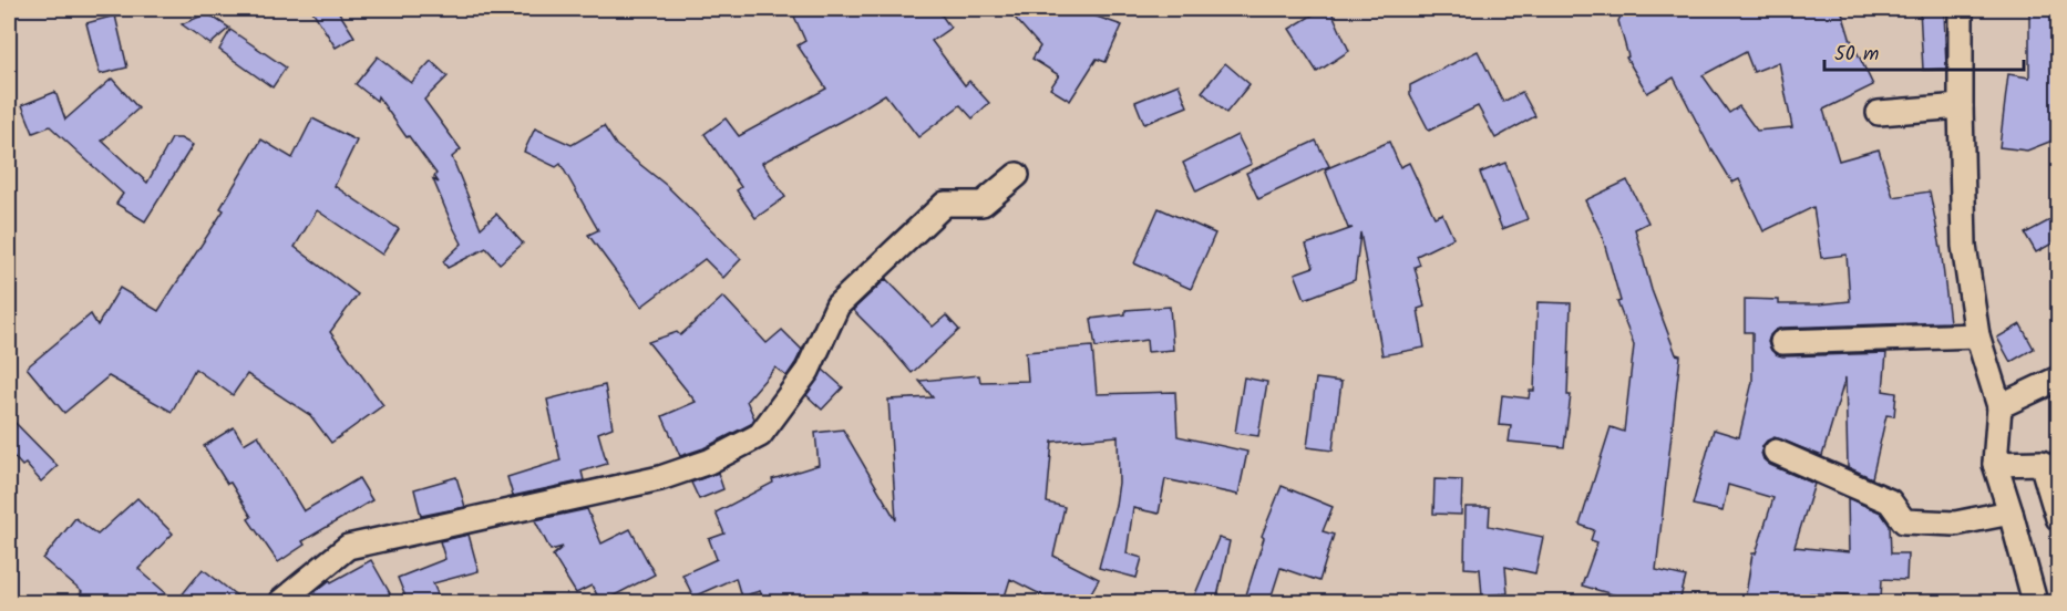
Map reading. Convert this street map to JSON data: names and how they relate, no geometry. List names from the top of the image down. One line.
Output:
{"scale_bar":"50 m"}
